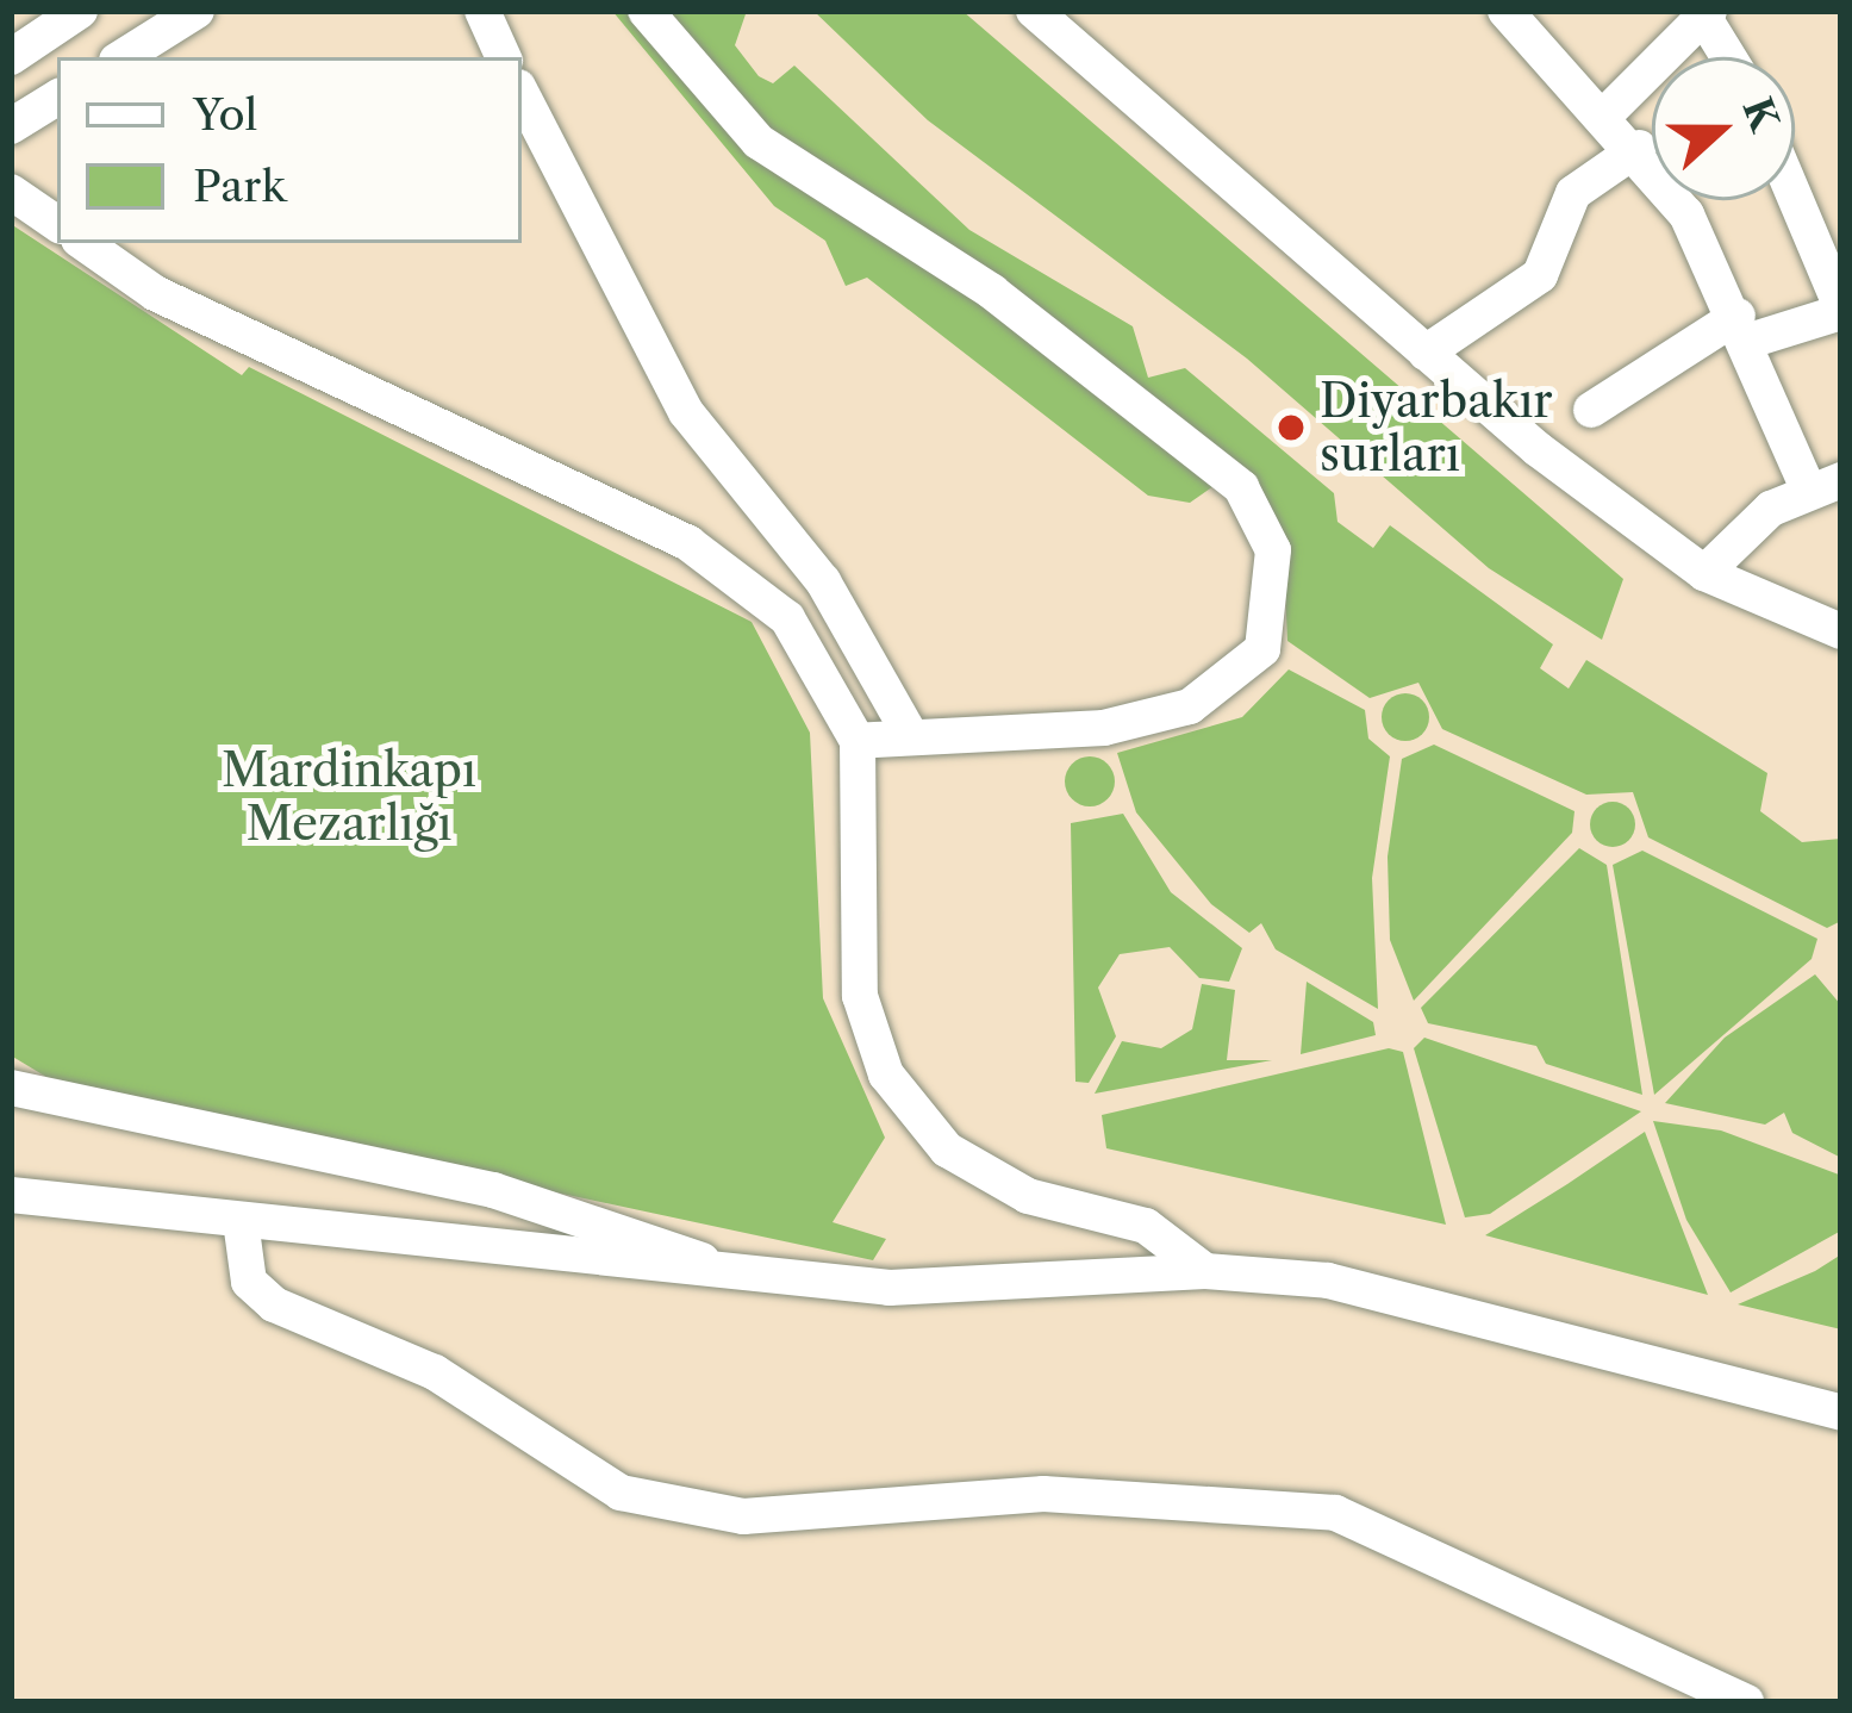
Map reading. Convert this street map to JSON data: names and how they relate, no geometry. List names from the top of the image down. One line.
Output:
{"parks":["Mardinkapı Mezarlığı"],"places":["Diyarbakır surları"],"legend":["Yol","Park"],"north":"right"}
